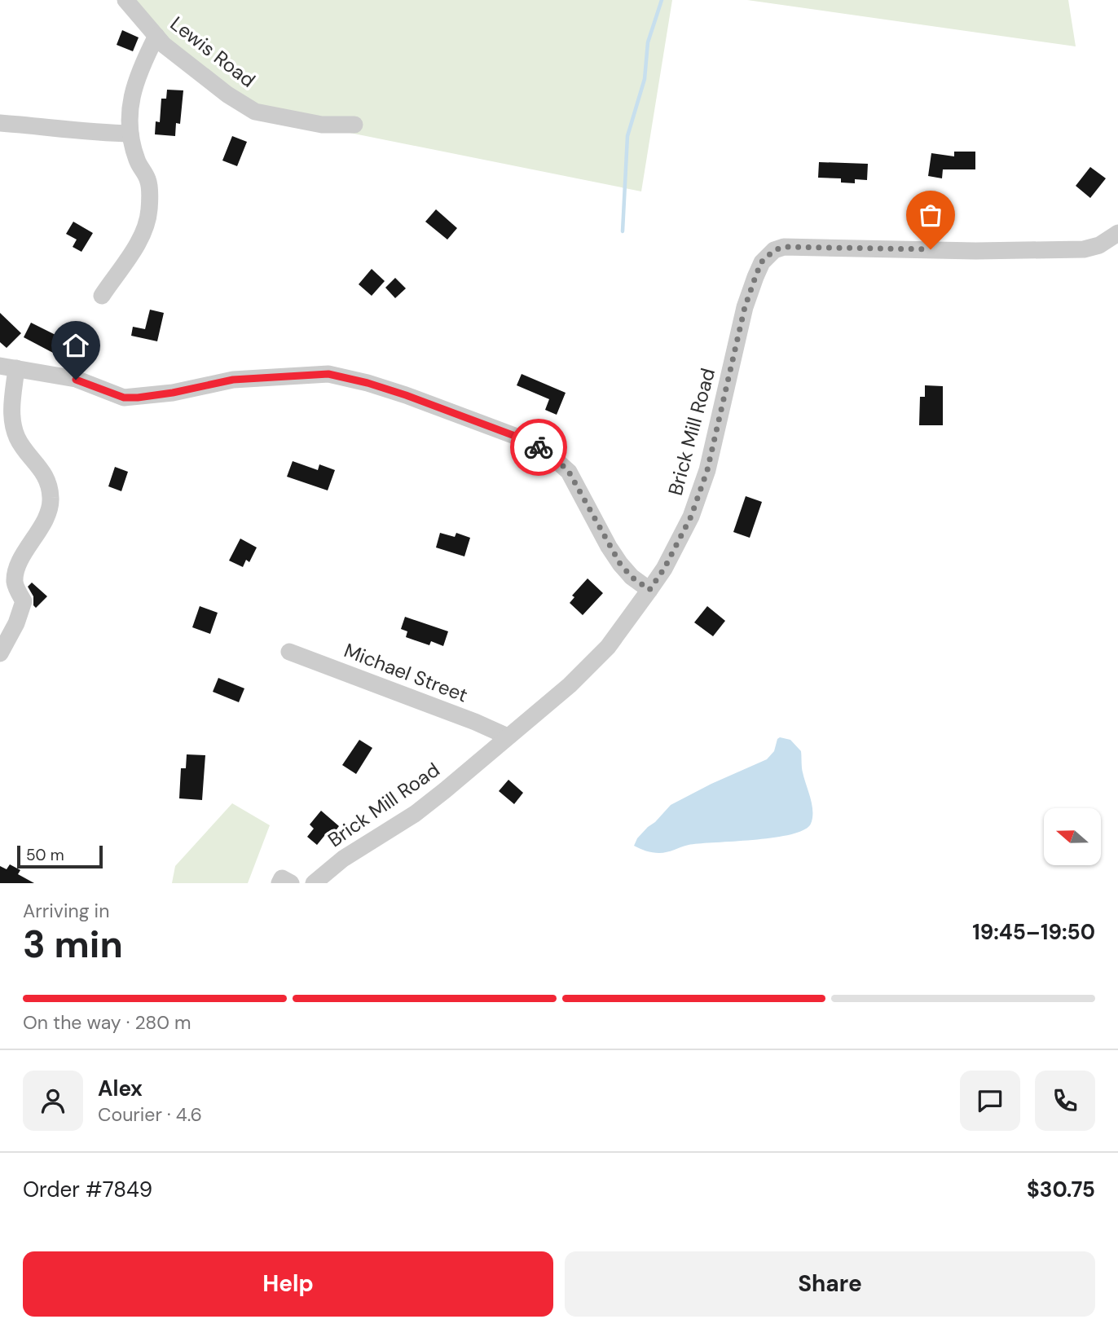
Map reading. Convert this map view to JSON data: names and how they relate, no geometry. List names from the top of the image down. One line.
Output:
{"streets":{"street":["Lewis Road","Brick Mill Road","Michael Street"]},"crossings":[["Brick Mill Road","Michael Street"]],"scale_bar":"50 m","north":"left","page":{"scale":"50 m","heading":["3 min","Arriving in","19:45–19:50"],"panel":["Alex","Courier · 4.6","Order #7849","$30.75"],"bar":"On the way · 280 m","buttons":["Help","Share"]}}
